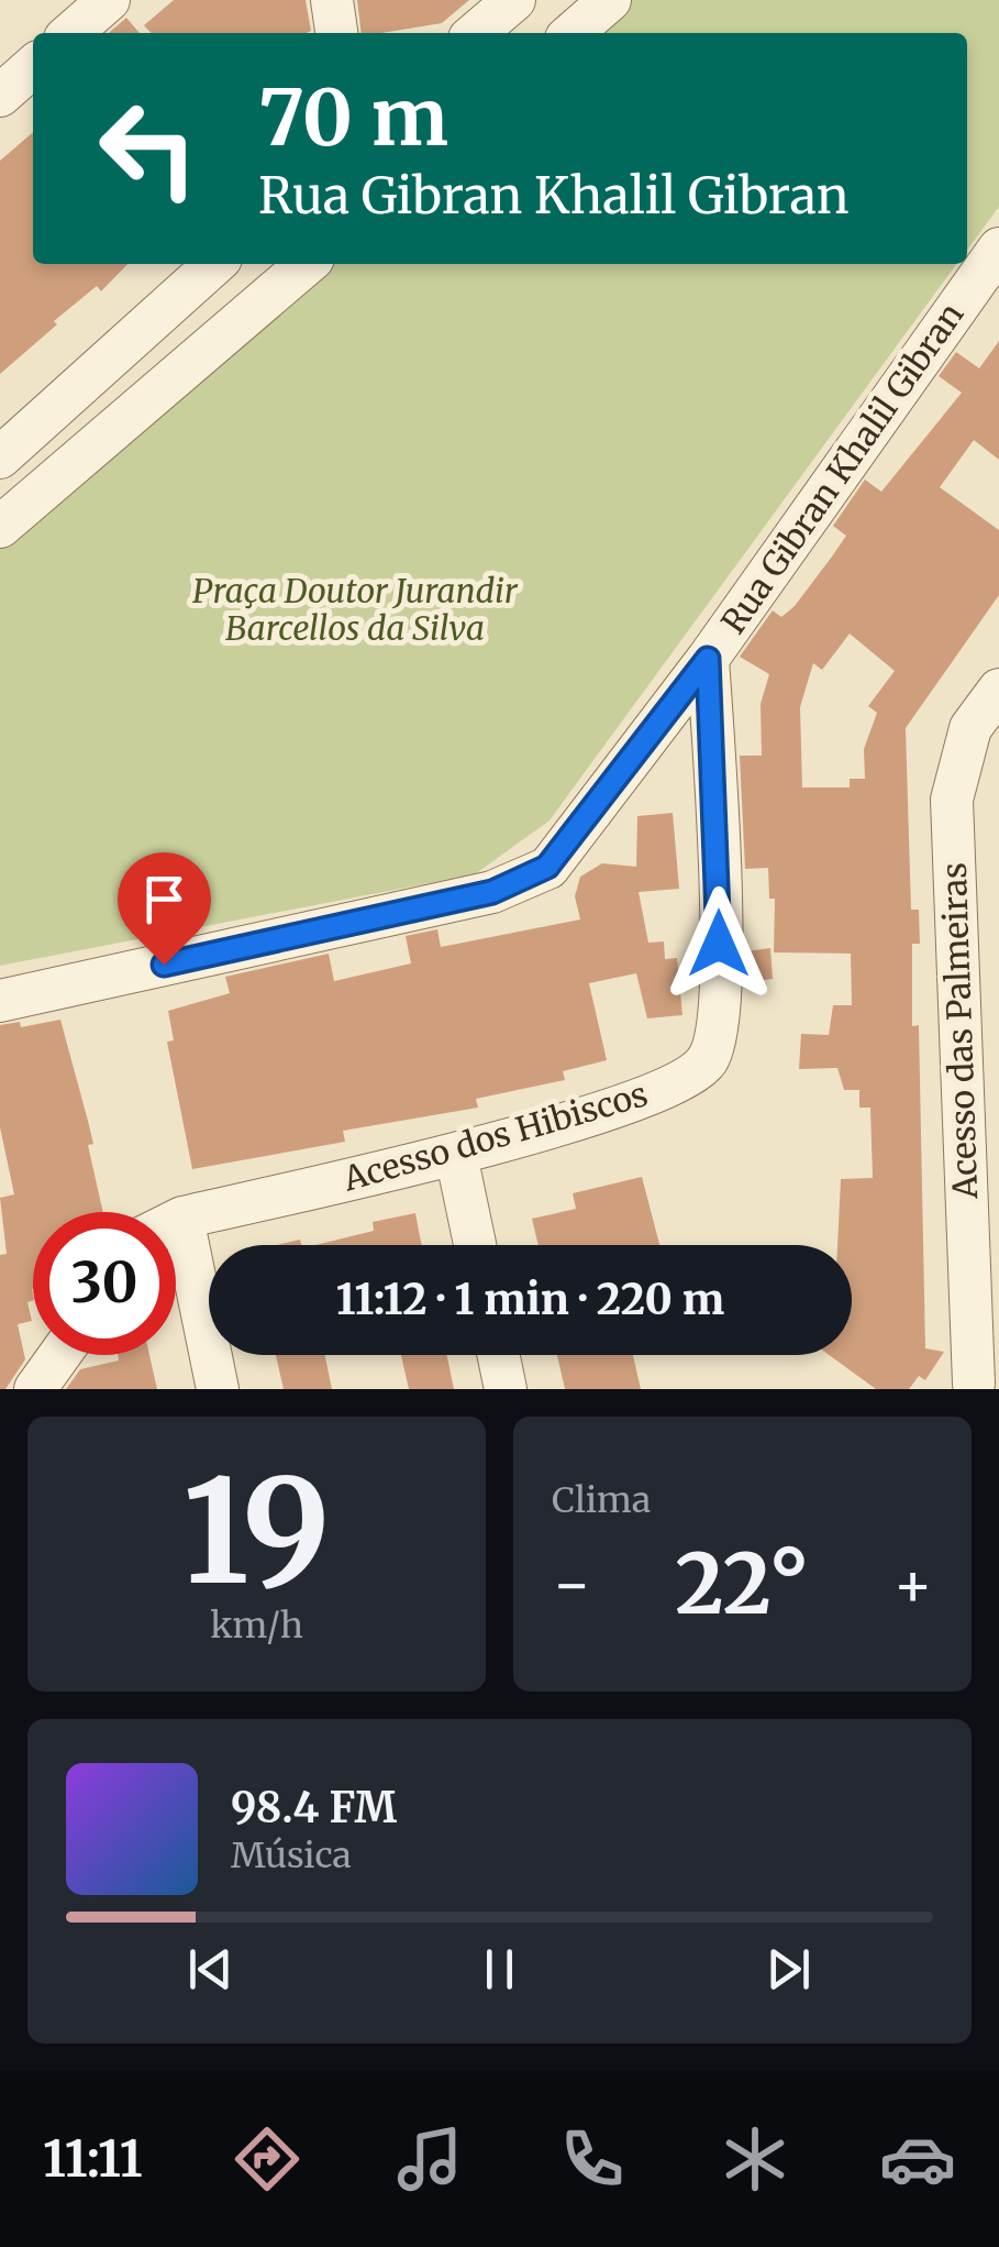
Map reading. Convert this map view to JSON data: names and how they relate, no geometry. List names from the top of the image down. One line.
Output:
{"streets":{"street":["Rua Gibran Khalil Gibran","Acesso das Palmeiras","Acesso dos Hibiscos"]},"crossings":[["Rua Gibran Khalil Gibran","Acesso dos Hibiscos"]],"parks":["Praça Doutor Jurandir Barcellos da Silva"],"page":{"turn":["70 m","Rua Gibran Khalil Gibran"],"limit":"30","trip":"11:12 · 1 min · 220 m","tile":[["19","km/h"],"Clima"],"heat":["−","22°","+"],"song":["98.4 FM","Música"],"tabs":"11:11"}}
